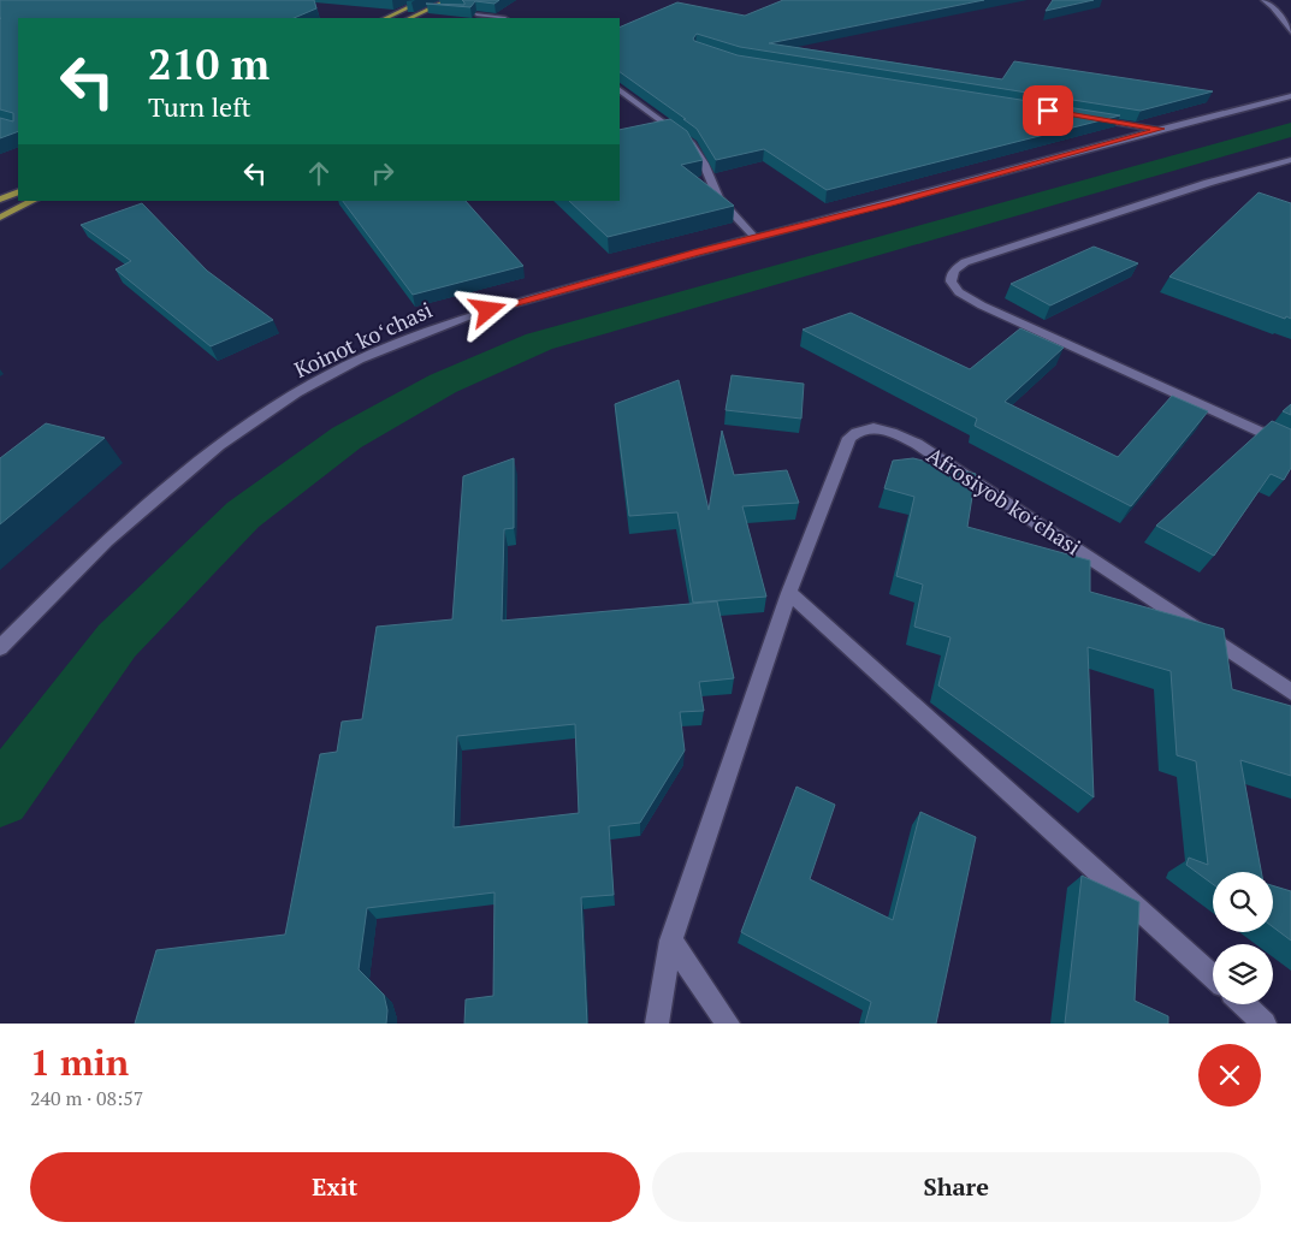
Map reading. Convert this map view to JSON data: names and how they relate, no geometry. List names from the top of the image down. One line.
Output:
{"streets":{"street":["Koinot koʻchasi","Afrosiyob koʻchasi"]},"page":{"turn":["210 m","Turn left"],"heading":["1 min","240 m · 08:57"],"buttons":["Exit","Share"]}}
